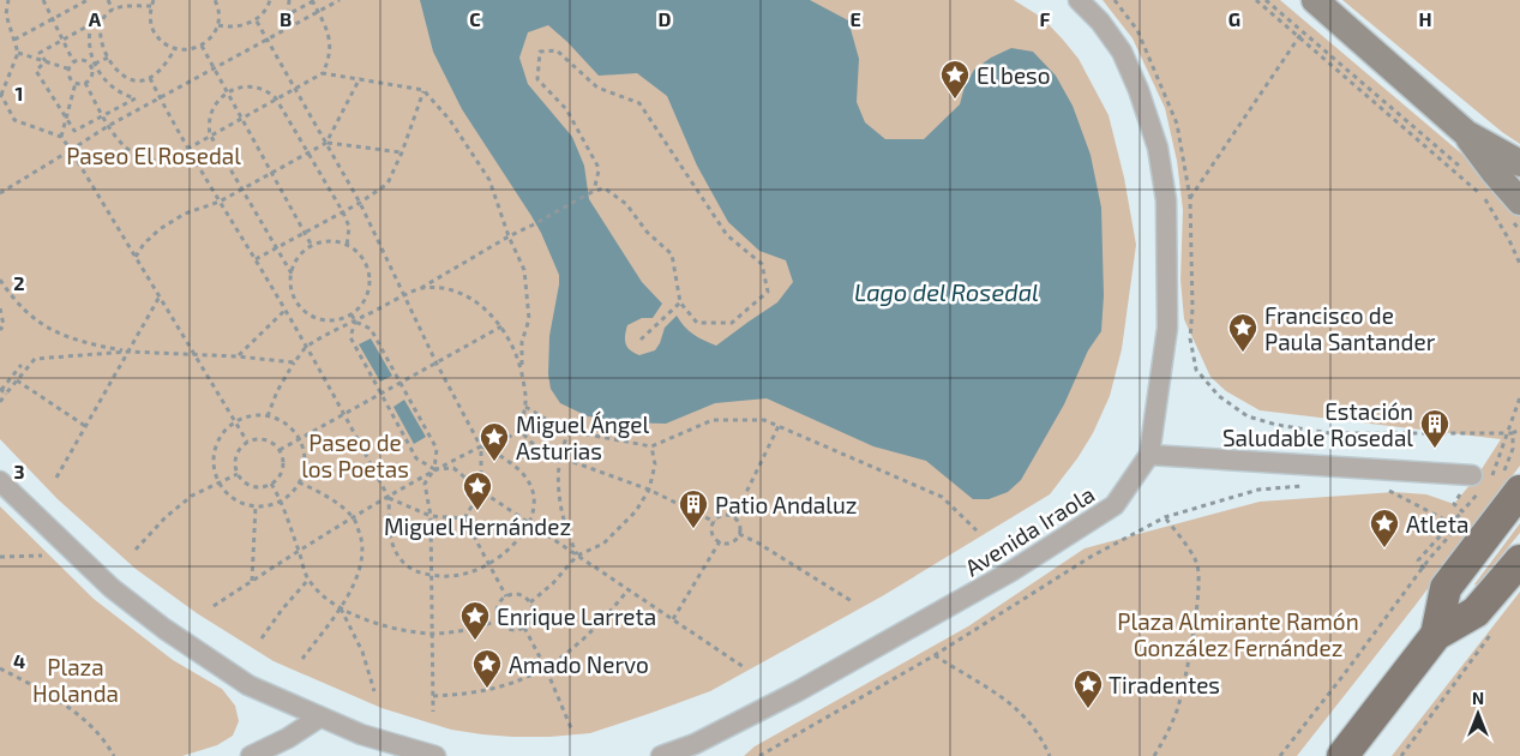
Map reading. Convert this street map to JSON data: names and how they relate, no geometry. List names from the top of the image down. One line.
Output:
{"streets":{"street":["Avenida Iraola"]},"water":["Lago del Rosedal"],"parks":["Paseo El Rosedal","Paseo de los Poetas","Plaza Almirante Ramón González Fernández","Plaza Holanda"],"places":{"place":["El beso","Francisco de Paula Santander","Miguel Ángel Asturias","Miguel Hernández","Atleta","Enrique Larreta","Amado Nervo","Tiradentes"],"building":["Estación Saludable Rosedal","Patio Andaluz"]},"north":"top","grid":{"columns":["A","B","C","D","E","F","G","H"],"rows":["1","2","3","4"]}}
